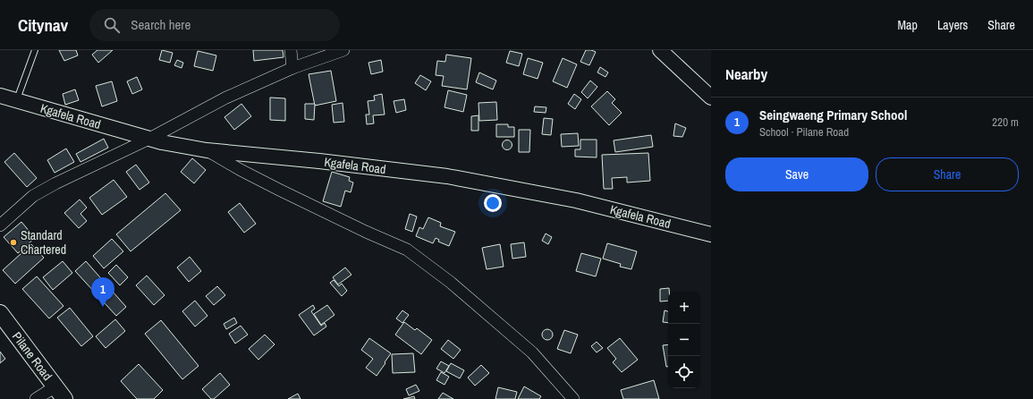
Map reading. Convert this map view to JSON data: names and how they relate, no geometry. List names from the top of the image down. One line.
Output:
{"streets":{"main road":["Pilane Road"],"street":["Kgafela Road"]},"places":["Standard Chartered"],"page":{"header":"Citynav","search":"Search here","nav":["Map","Layers","Share"],"heading":"Nearby","list":[{"mark":"1","name":"Seingwaeng Primary School","note":"School · Pilane Road","value":"220 m"}],"buttons":["Save","Share"],"pins":"1","map_buttons":["+","−"]}}
